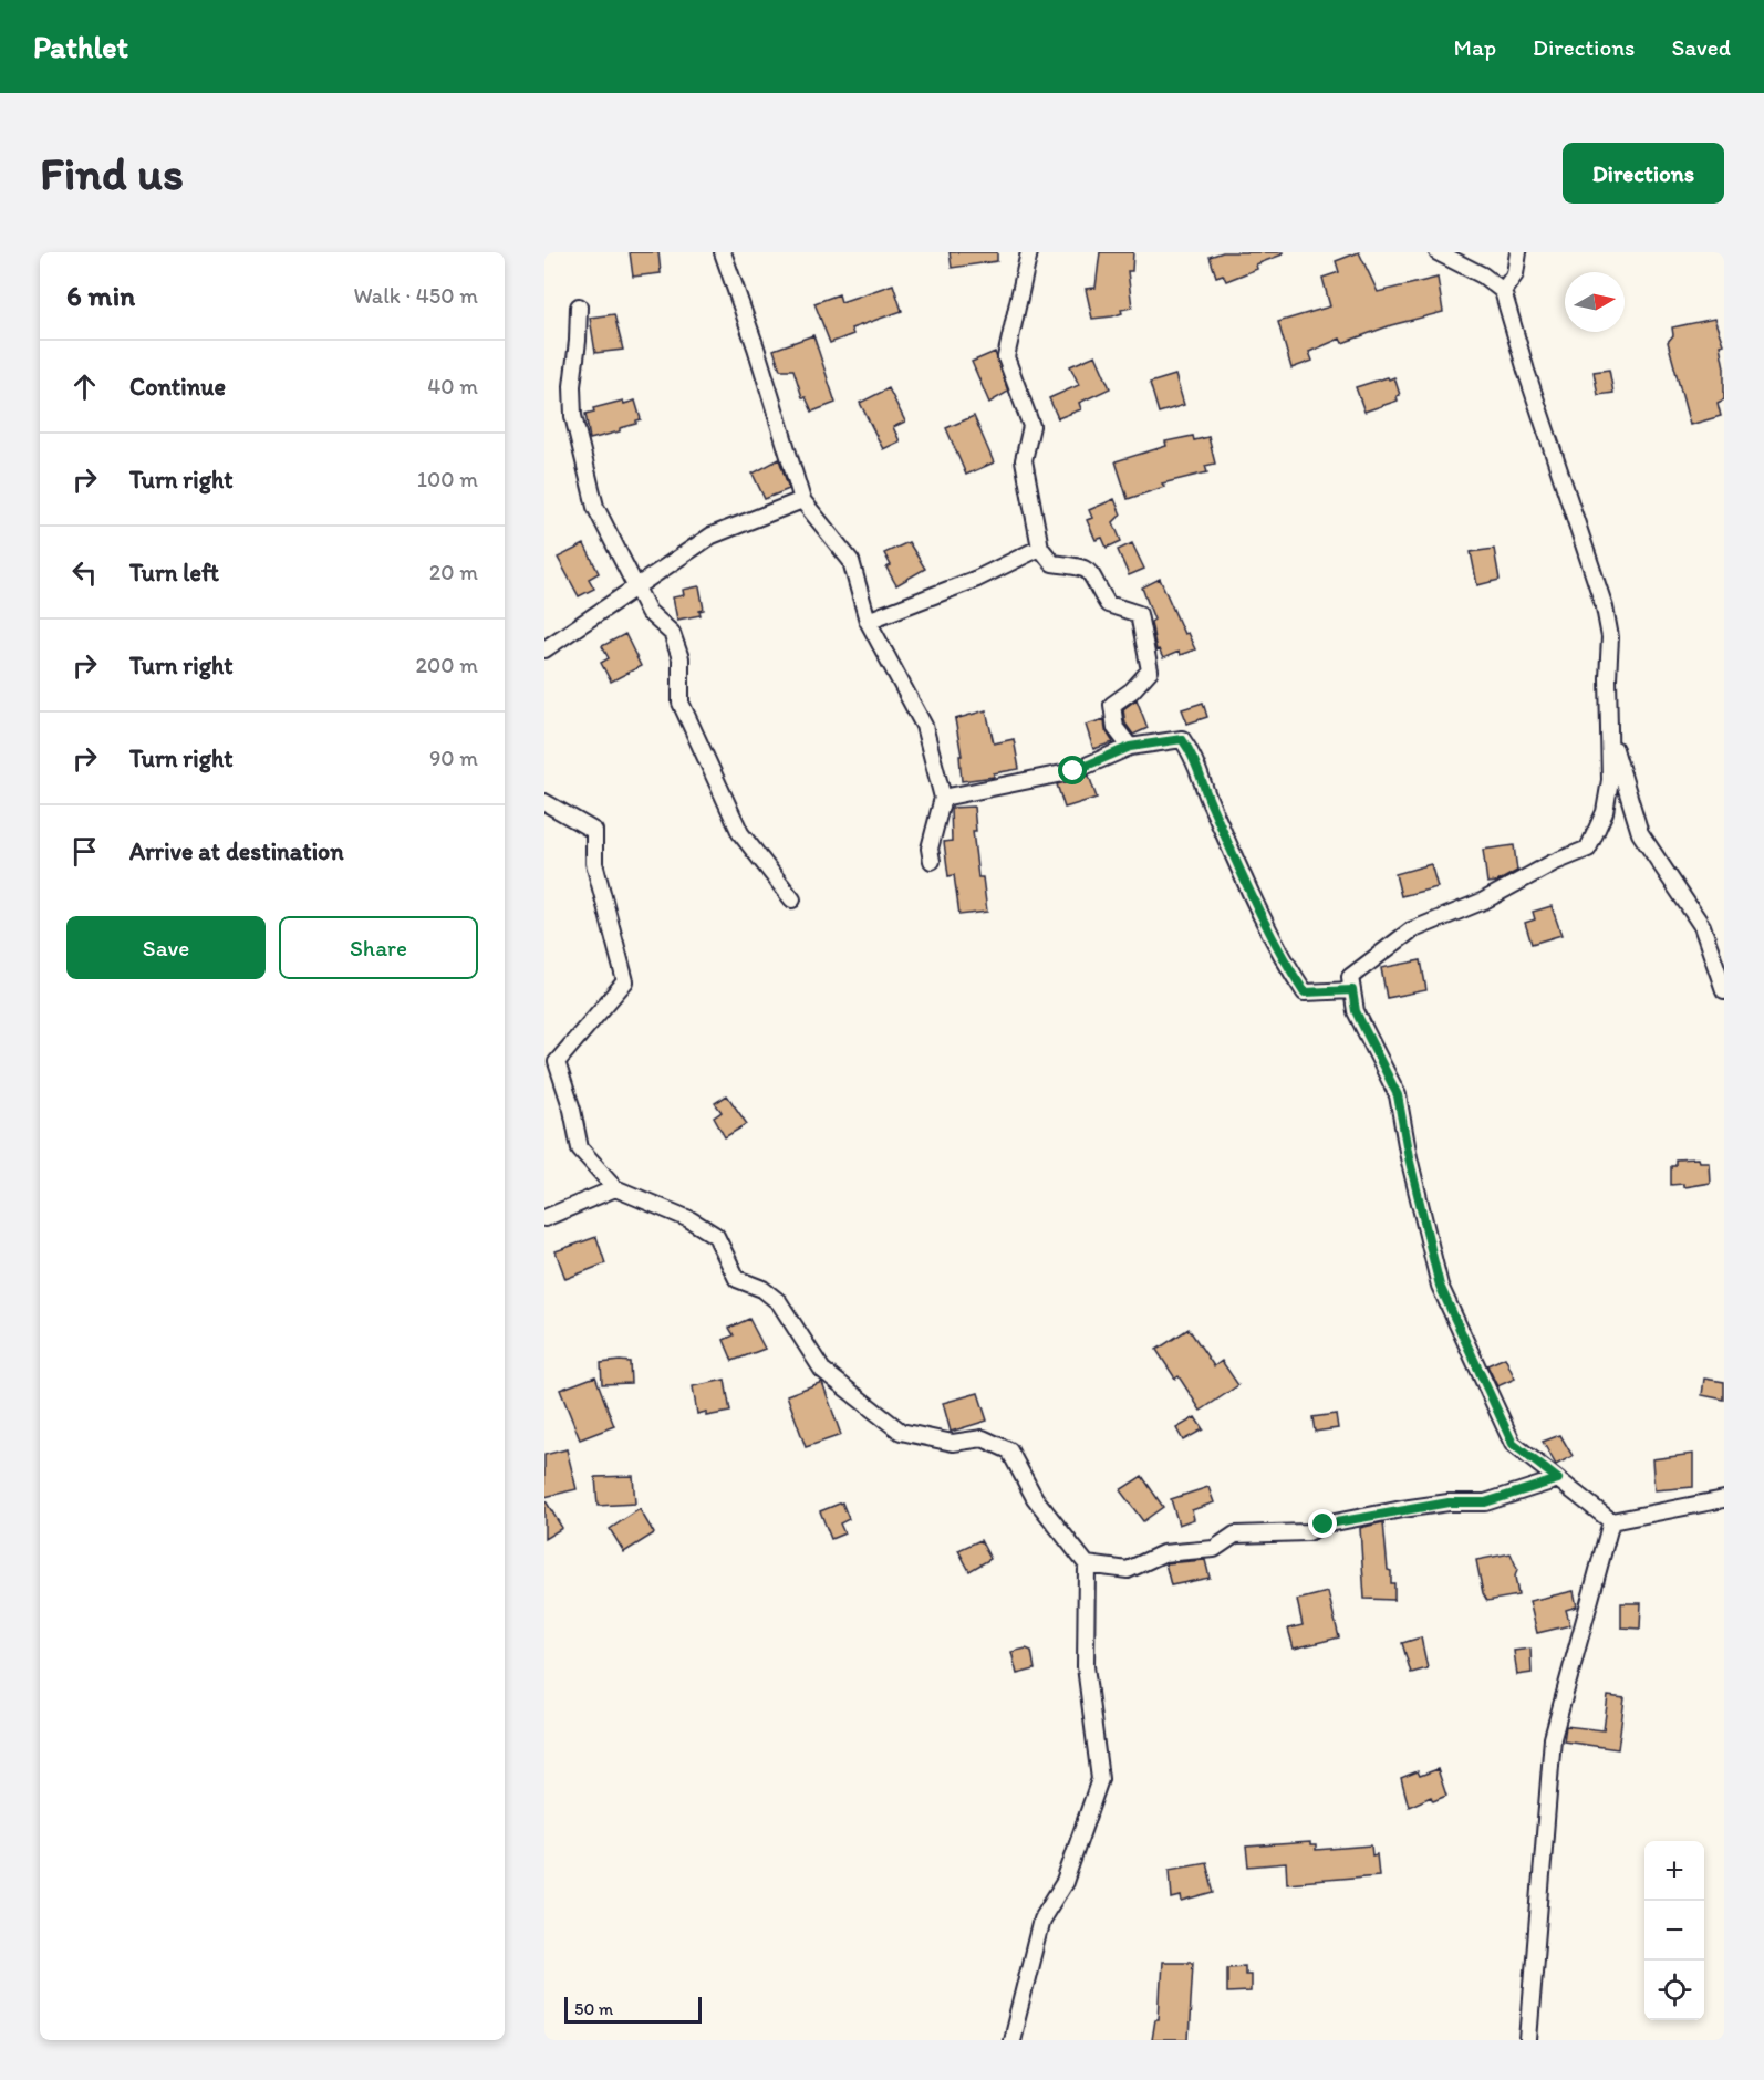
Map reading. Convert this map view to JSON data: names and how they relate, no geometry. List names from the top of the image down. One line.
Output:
{"scale_bar":"50 m","north":"right","page":{"header":"Pathlet","nav":["Map","Directions","Saved"],"buttons":["Directions",["Save","Share"]],"title":"Find us","heading":["6 min","Walk · 450 m"],"list":[["Continue","40 m"],["Turn right","100 m"],["Turn left","20 m"],["Turn right","200 m"],["Turn right","90 m"],"Arrive at destination"],"map_buttons":["+","−"],"scale":"50 m"}}
